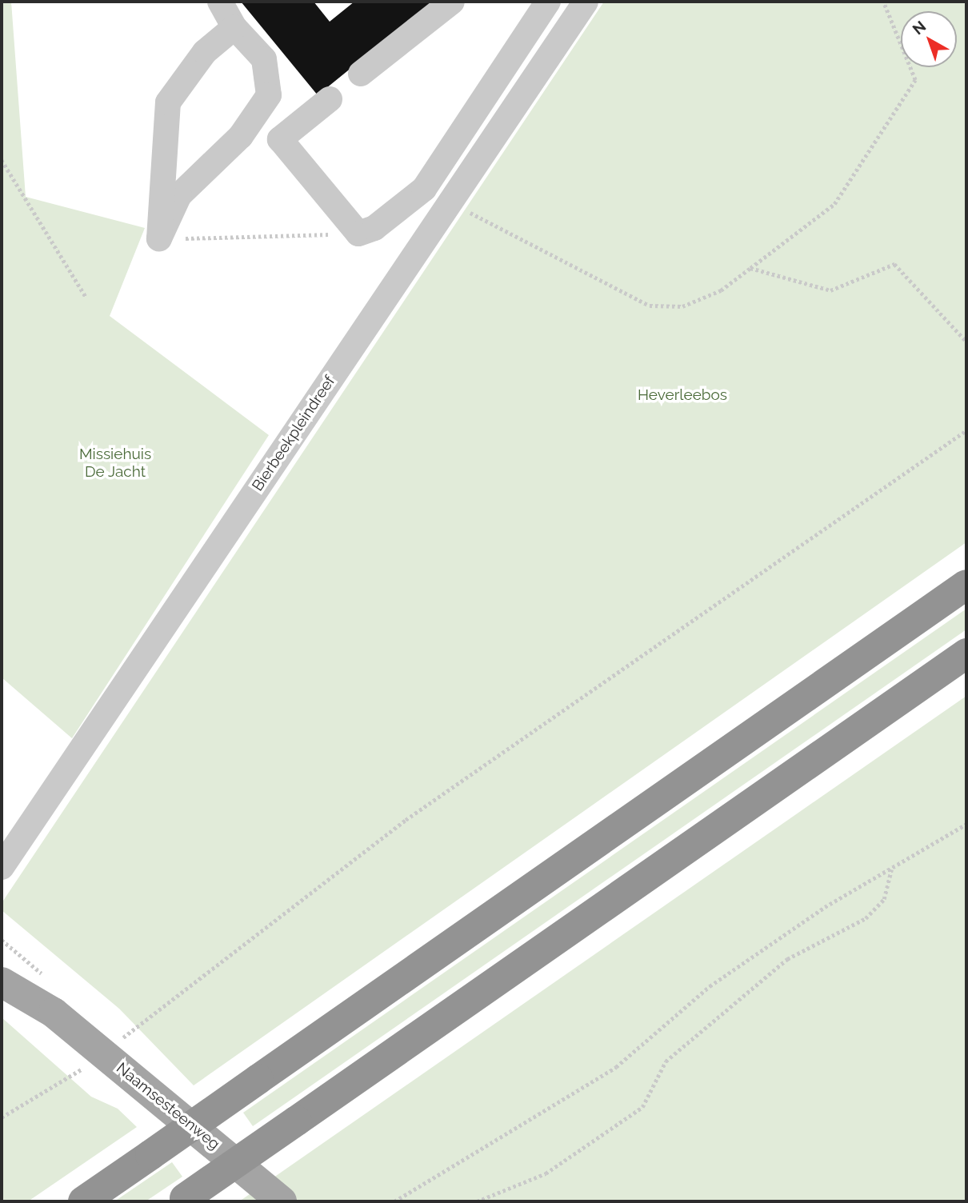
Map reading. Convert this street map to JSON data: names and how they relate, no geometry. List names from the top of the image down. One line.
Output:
{"streets":{"main road":["Naamsesteenweg"],"lane":["Bierbeekpleindreef"]},"parks":["Heverleebos","Missiehuis De Jacht"],"north":"top left"}
